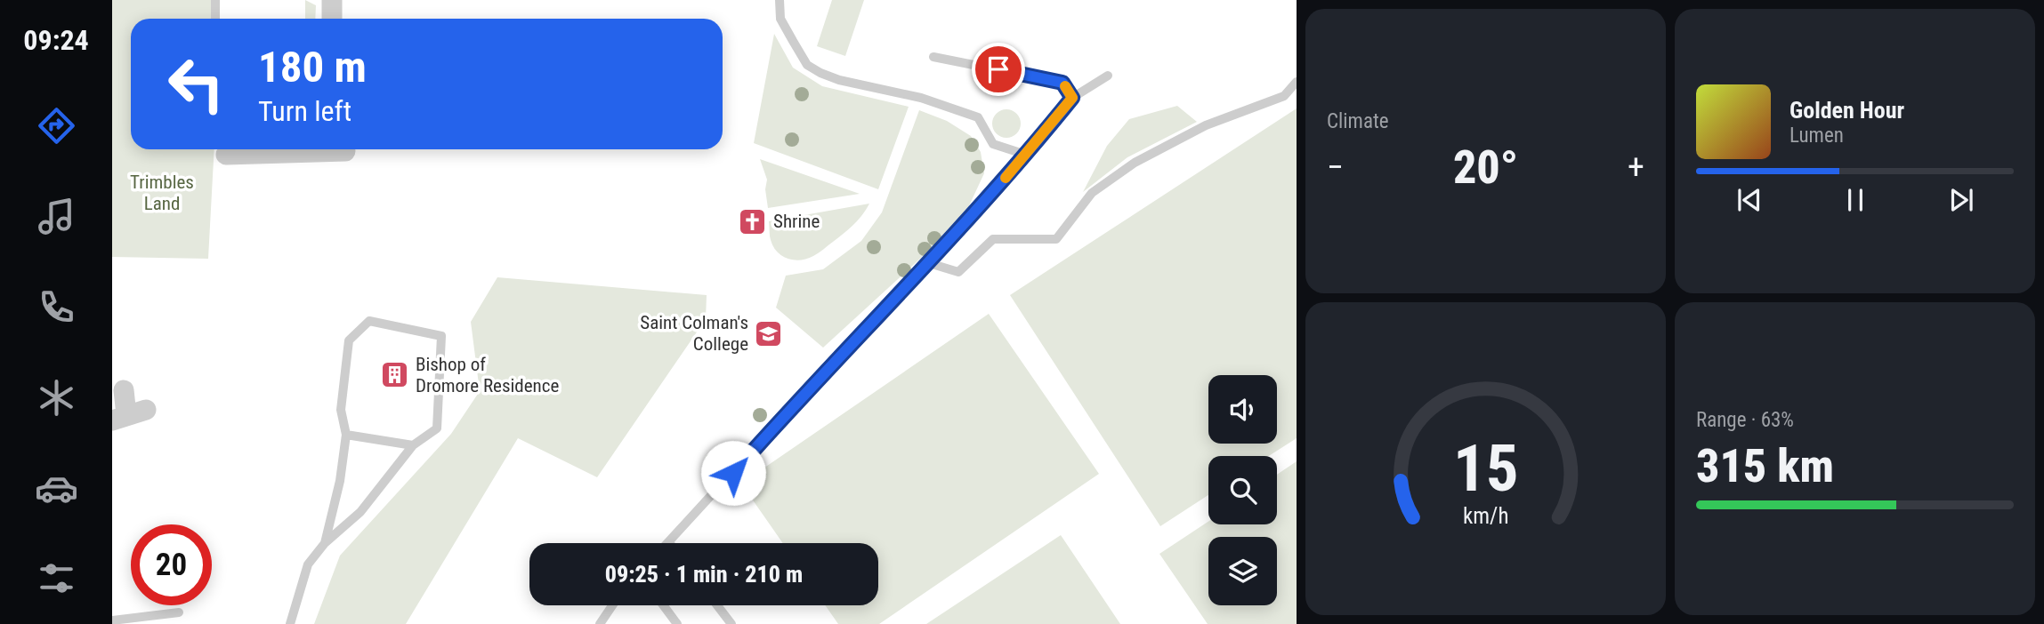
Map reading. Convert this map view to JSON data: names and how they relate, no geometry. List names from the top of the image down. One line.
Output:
{"parks":["Trimbles Land"],"places":{"church":["Shrine"],"school or university":["Saint Colman's College"],"building":["Bishop of Dromore Residence"]},"page":{"tabs":"09:24","tile":["Climate",["Range · 63%","315 km"]],"turn":["180 m","Turn left"],"song":["Golden Hour","Lumen"],"heat":["−","20°","+"],"limit":"20","trip":"09:25 · 1 min · 210 m","gauge":["15","km/h"]}}
